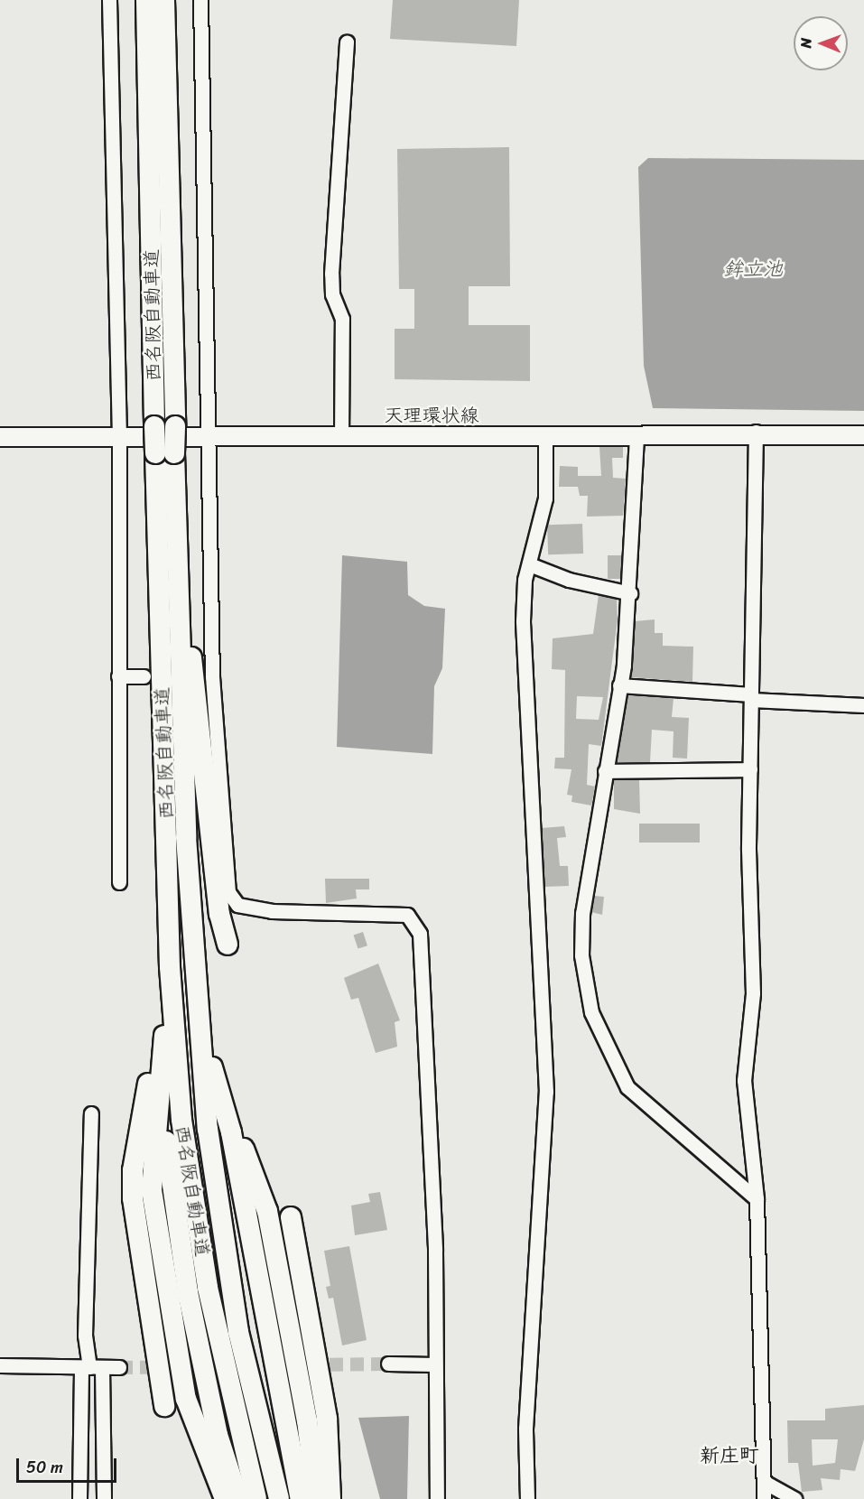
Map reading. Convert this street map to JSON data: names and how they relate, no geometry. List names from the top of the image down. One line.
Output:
{"streets":{"highway":["西名阪自動車道"],"main road":["天理環状線"]},"districts":["新庄町"],"water":["鉾立池"],"scale_bar":"50 m","north":"left"}
